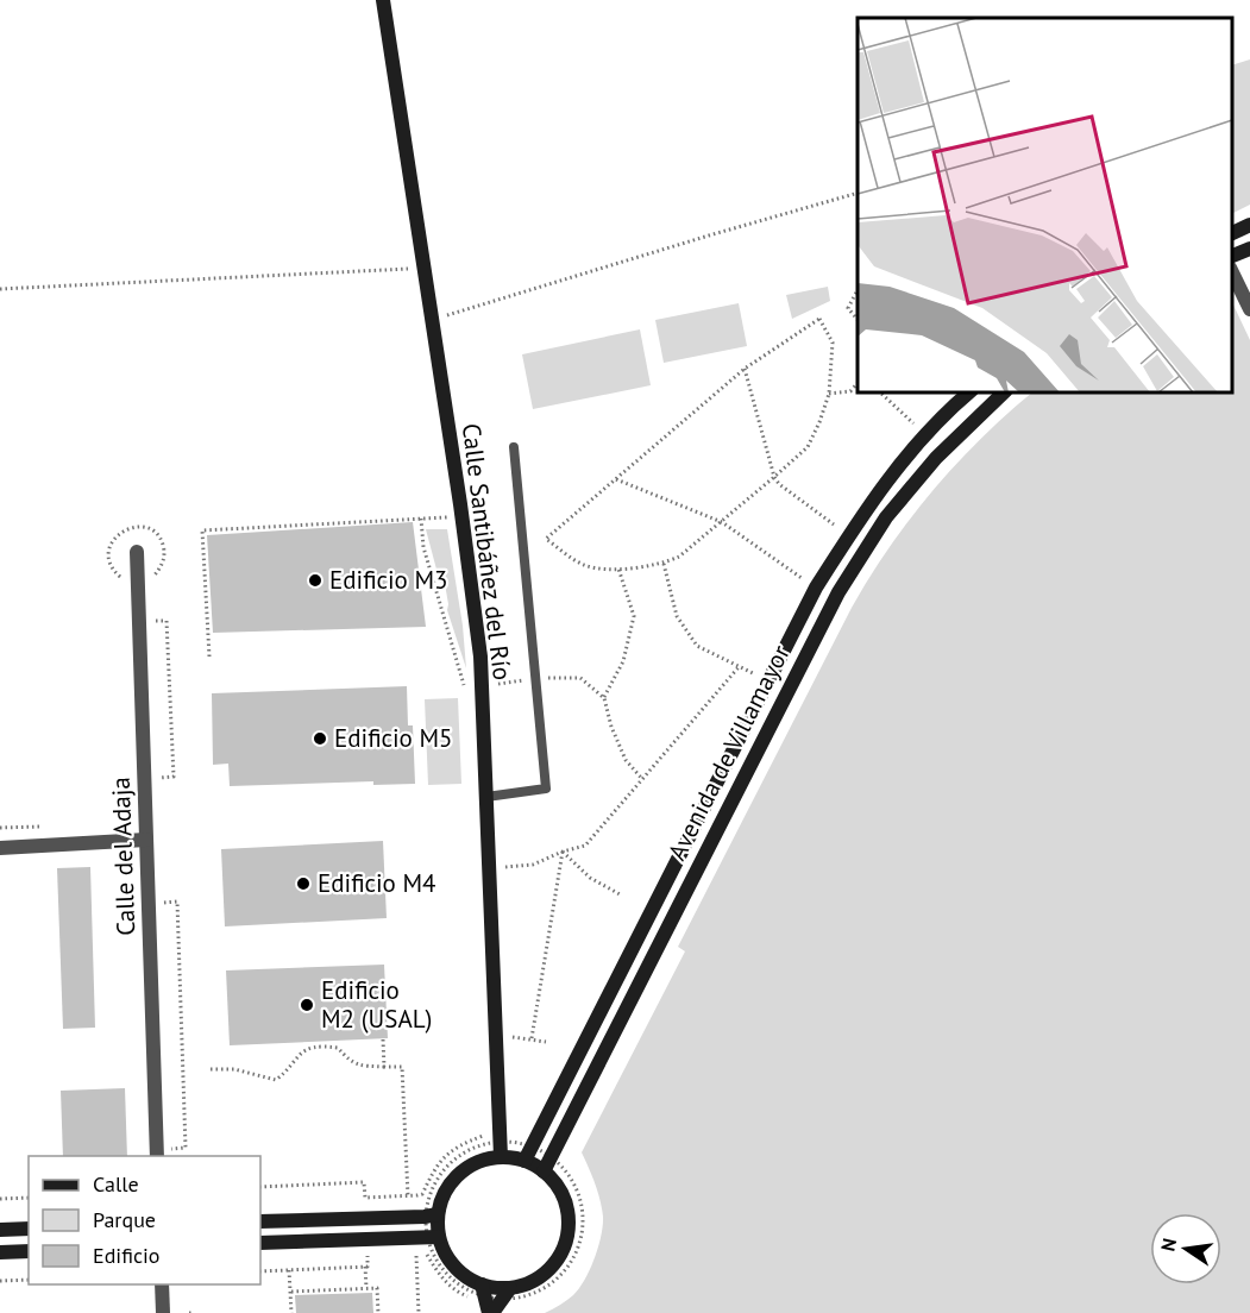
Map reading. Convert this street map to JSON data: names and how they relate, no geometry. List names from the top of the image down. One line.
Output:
{"streets":{"main road":["Calle Santibáñez del Río","Avenida de Villamayor"],"street":["Calle del Adaja"]},"places":["Edificio M3","Edificio M5","Edificio M4","Edificio M2 (USAL)"],"legend":["Calle","Parque","Edificio"],"north":"left"}
